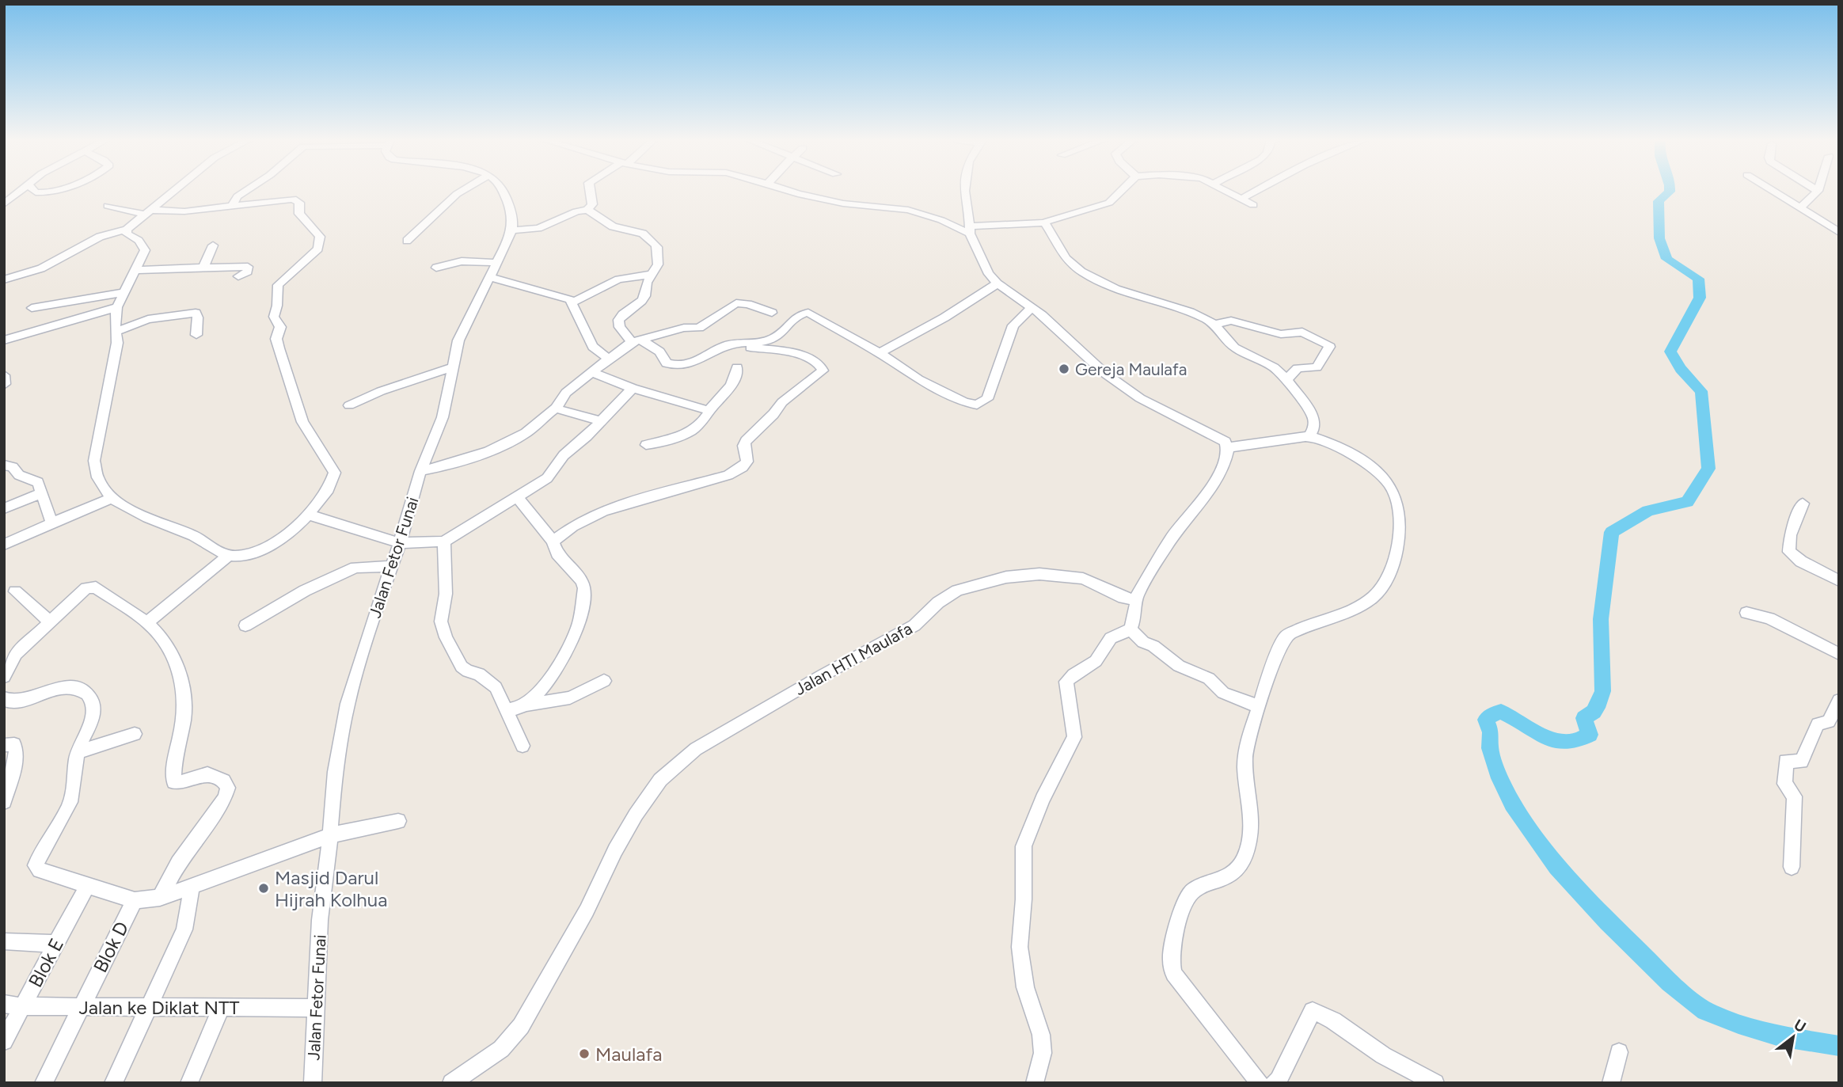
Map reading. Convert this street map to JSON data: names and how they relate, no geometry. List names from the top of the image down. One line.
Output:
{"streets":{"street":["Jalan Fetor Funai","Jalan HTI Maulafa","Blok D","Blok E","Jalan ke Diklat NTT"]},"crossings":[["Jalan Fetor Funai","Jalan ke Diklat NTT"],["Blok D","Jalan ke Diklat NTT"],["Blok E","Jalan ke Diklat NTT"]],"places":["Gereja Maulafa","Masjid Darul Hijrah Kolhua","Maulafa"],"north":"top right"}
